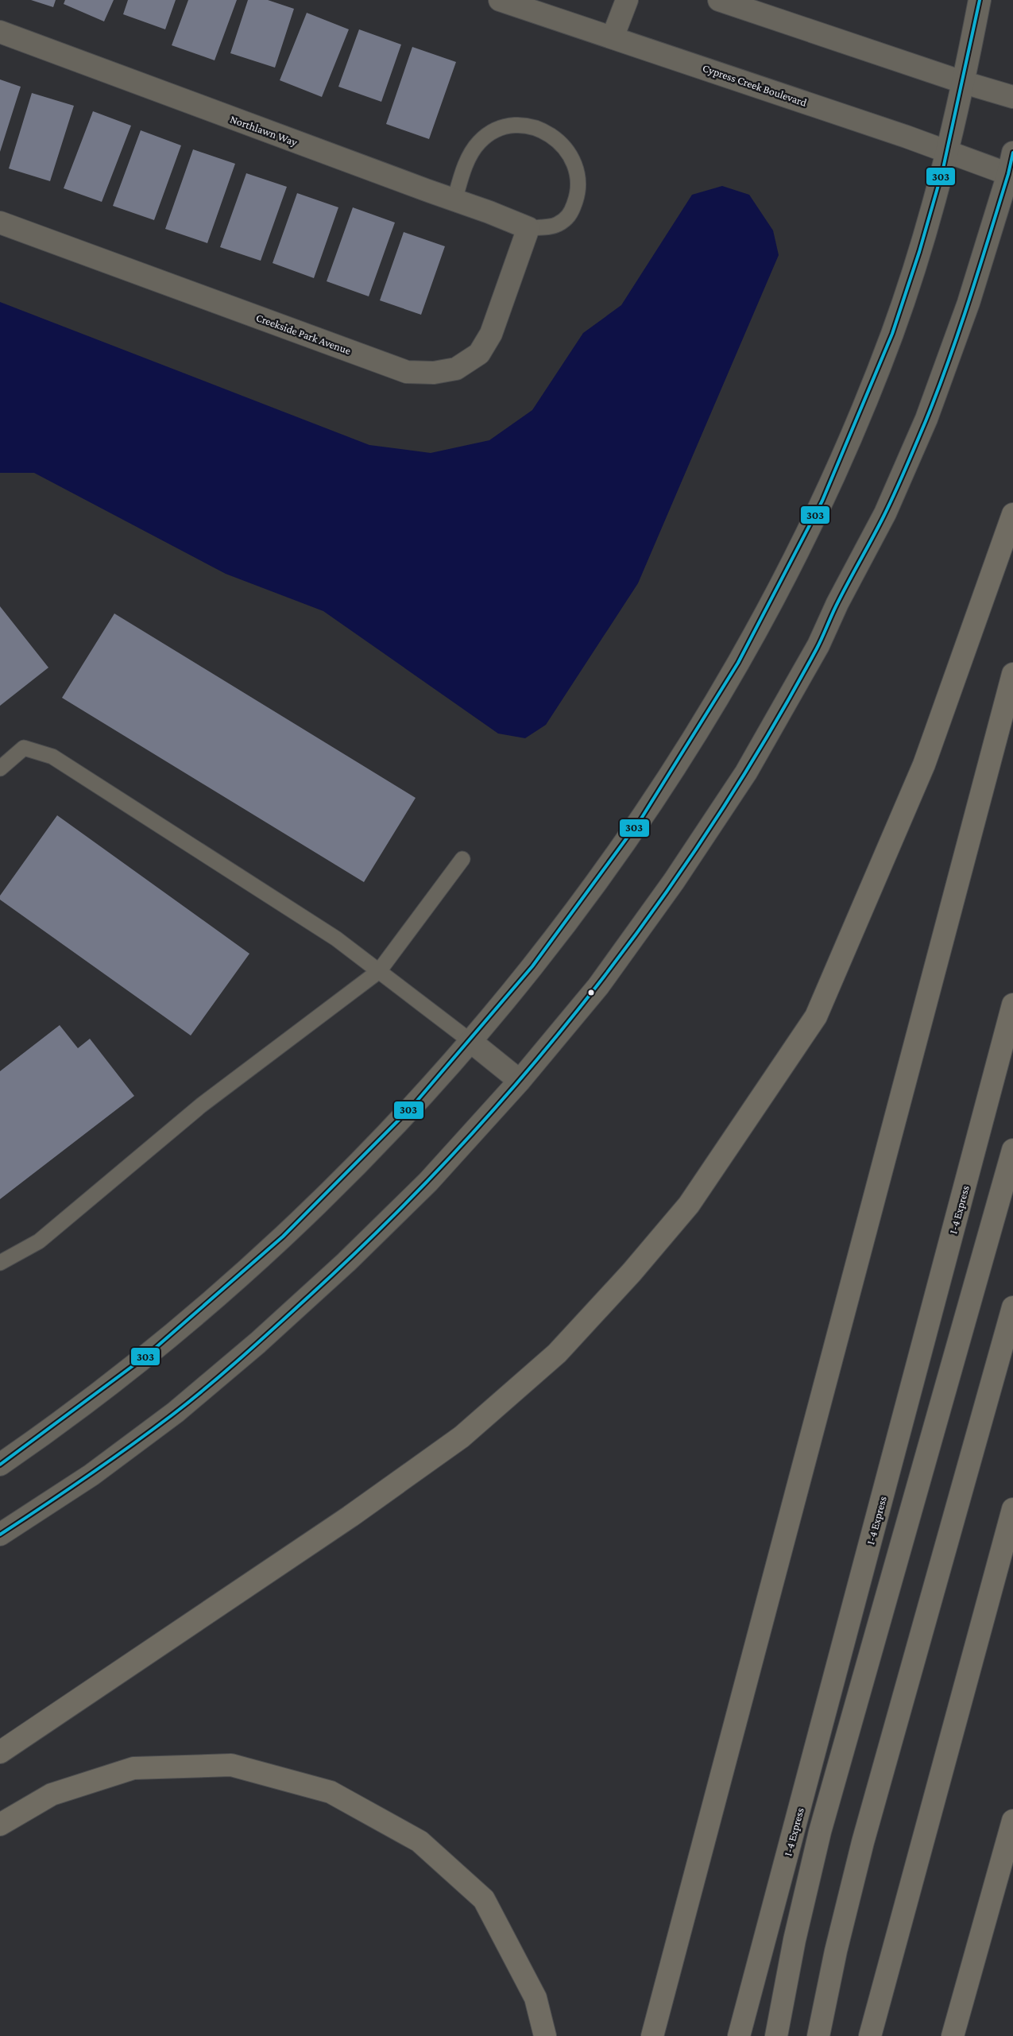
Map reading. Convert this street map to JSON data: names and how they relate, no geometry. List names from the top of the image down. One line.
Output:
{"streets":{"highway":["I-4 Express"],"street":["Cypress Creek Boulevard","Northlawn Way","Creekside Park Avenue"]},"crossings":[["Northlawn Way","Creekside Park Avenue"]],"lines":["transit line 303"]}
